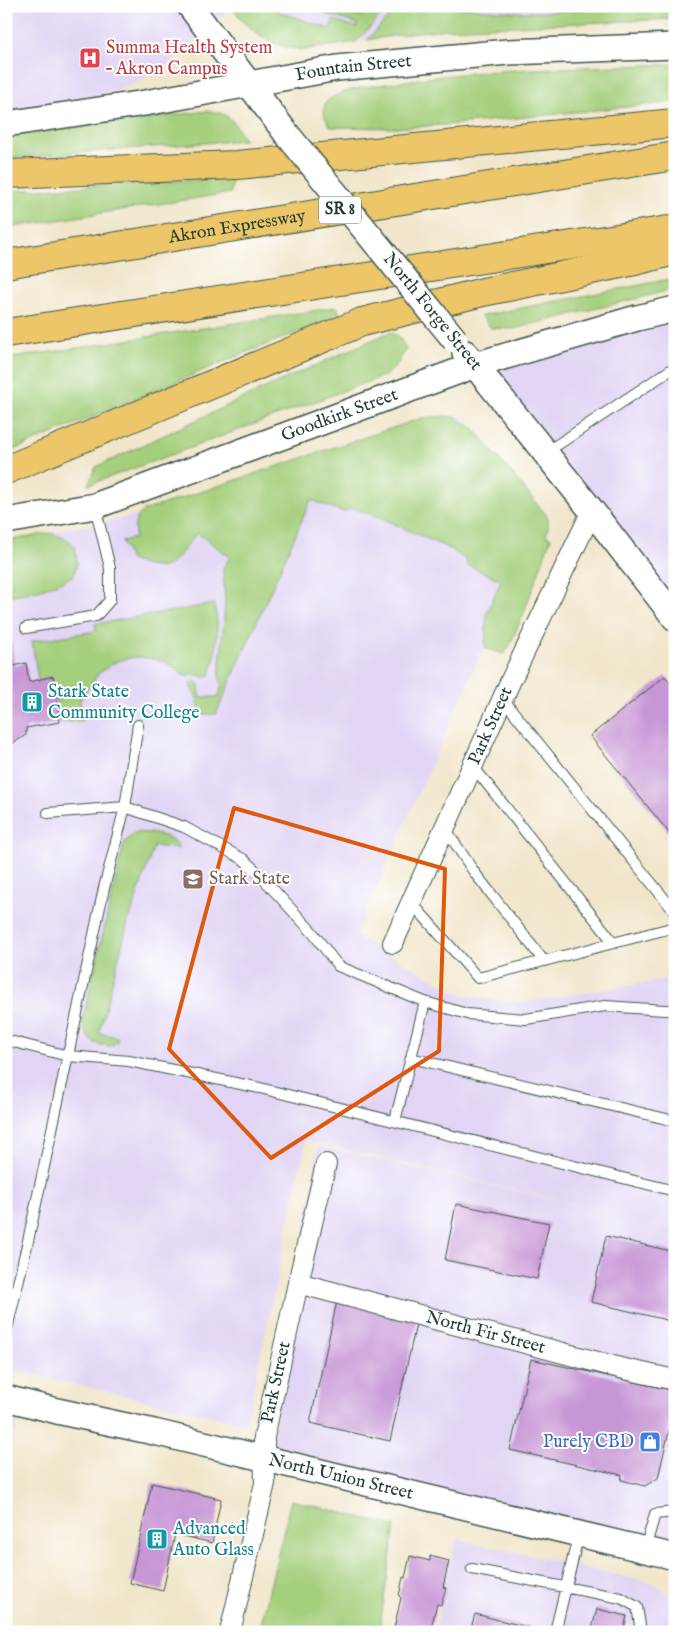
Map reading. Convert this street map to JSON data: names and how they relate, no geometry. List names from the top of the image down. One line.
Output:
{"streets":{"highway":["SR 8","Akron Expressway"],"street":["Fountain Street","North Forge Street","Goodkirk Street","Park Street","North Fir Street","North Union Street"]},"crossings":[["Fountain Street","North Forge Street"],["North Forge Street","Goodkirk Street"],["North Forge Street","Park Street"],["Park Street","North Fir Street"],["Park Street","North Union Street"]],"places":{"hospital":["Summa Health System – Akron Campus"],"building":["Stark State Community College","Advanced Auto Glass"],"school or university":["Stark State"],"shop":["Purely CBD"]}}
